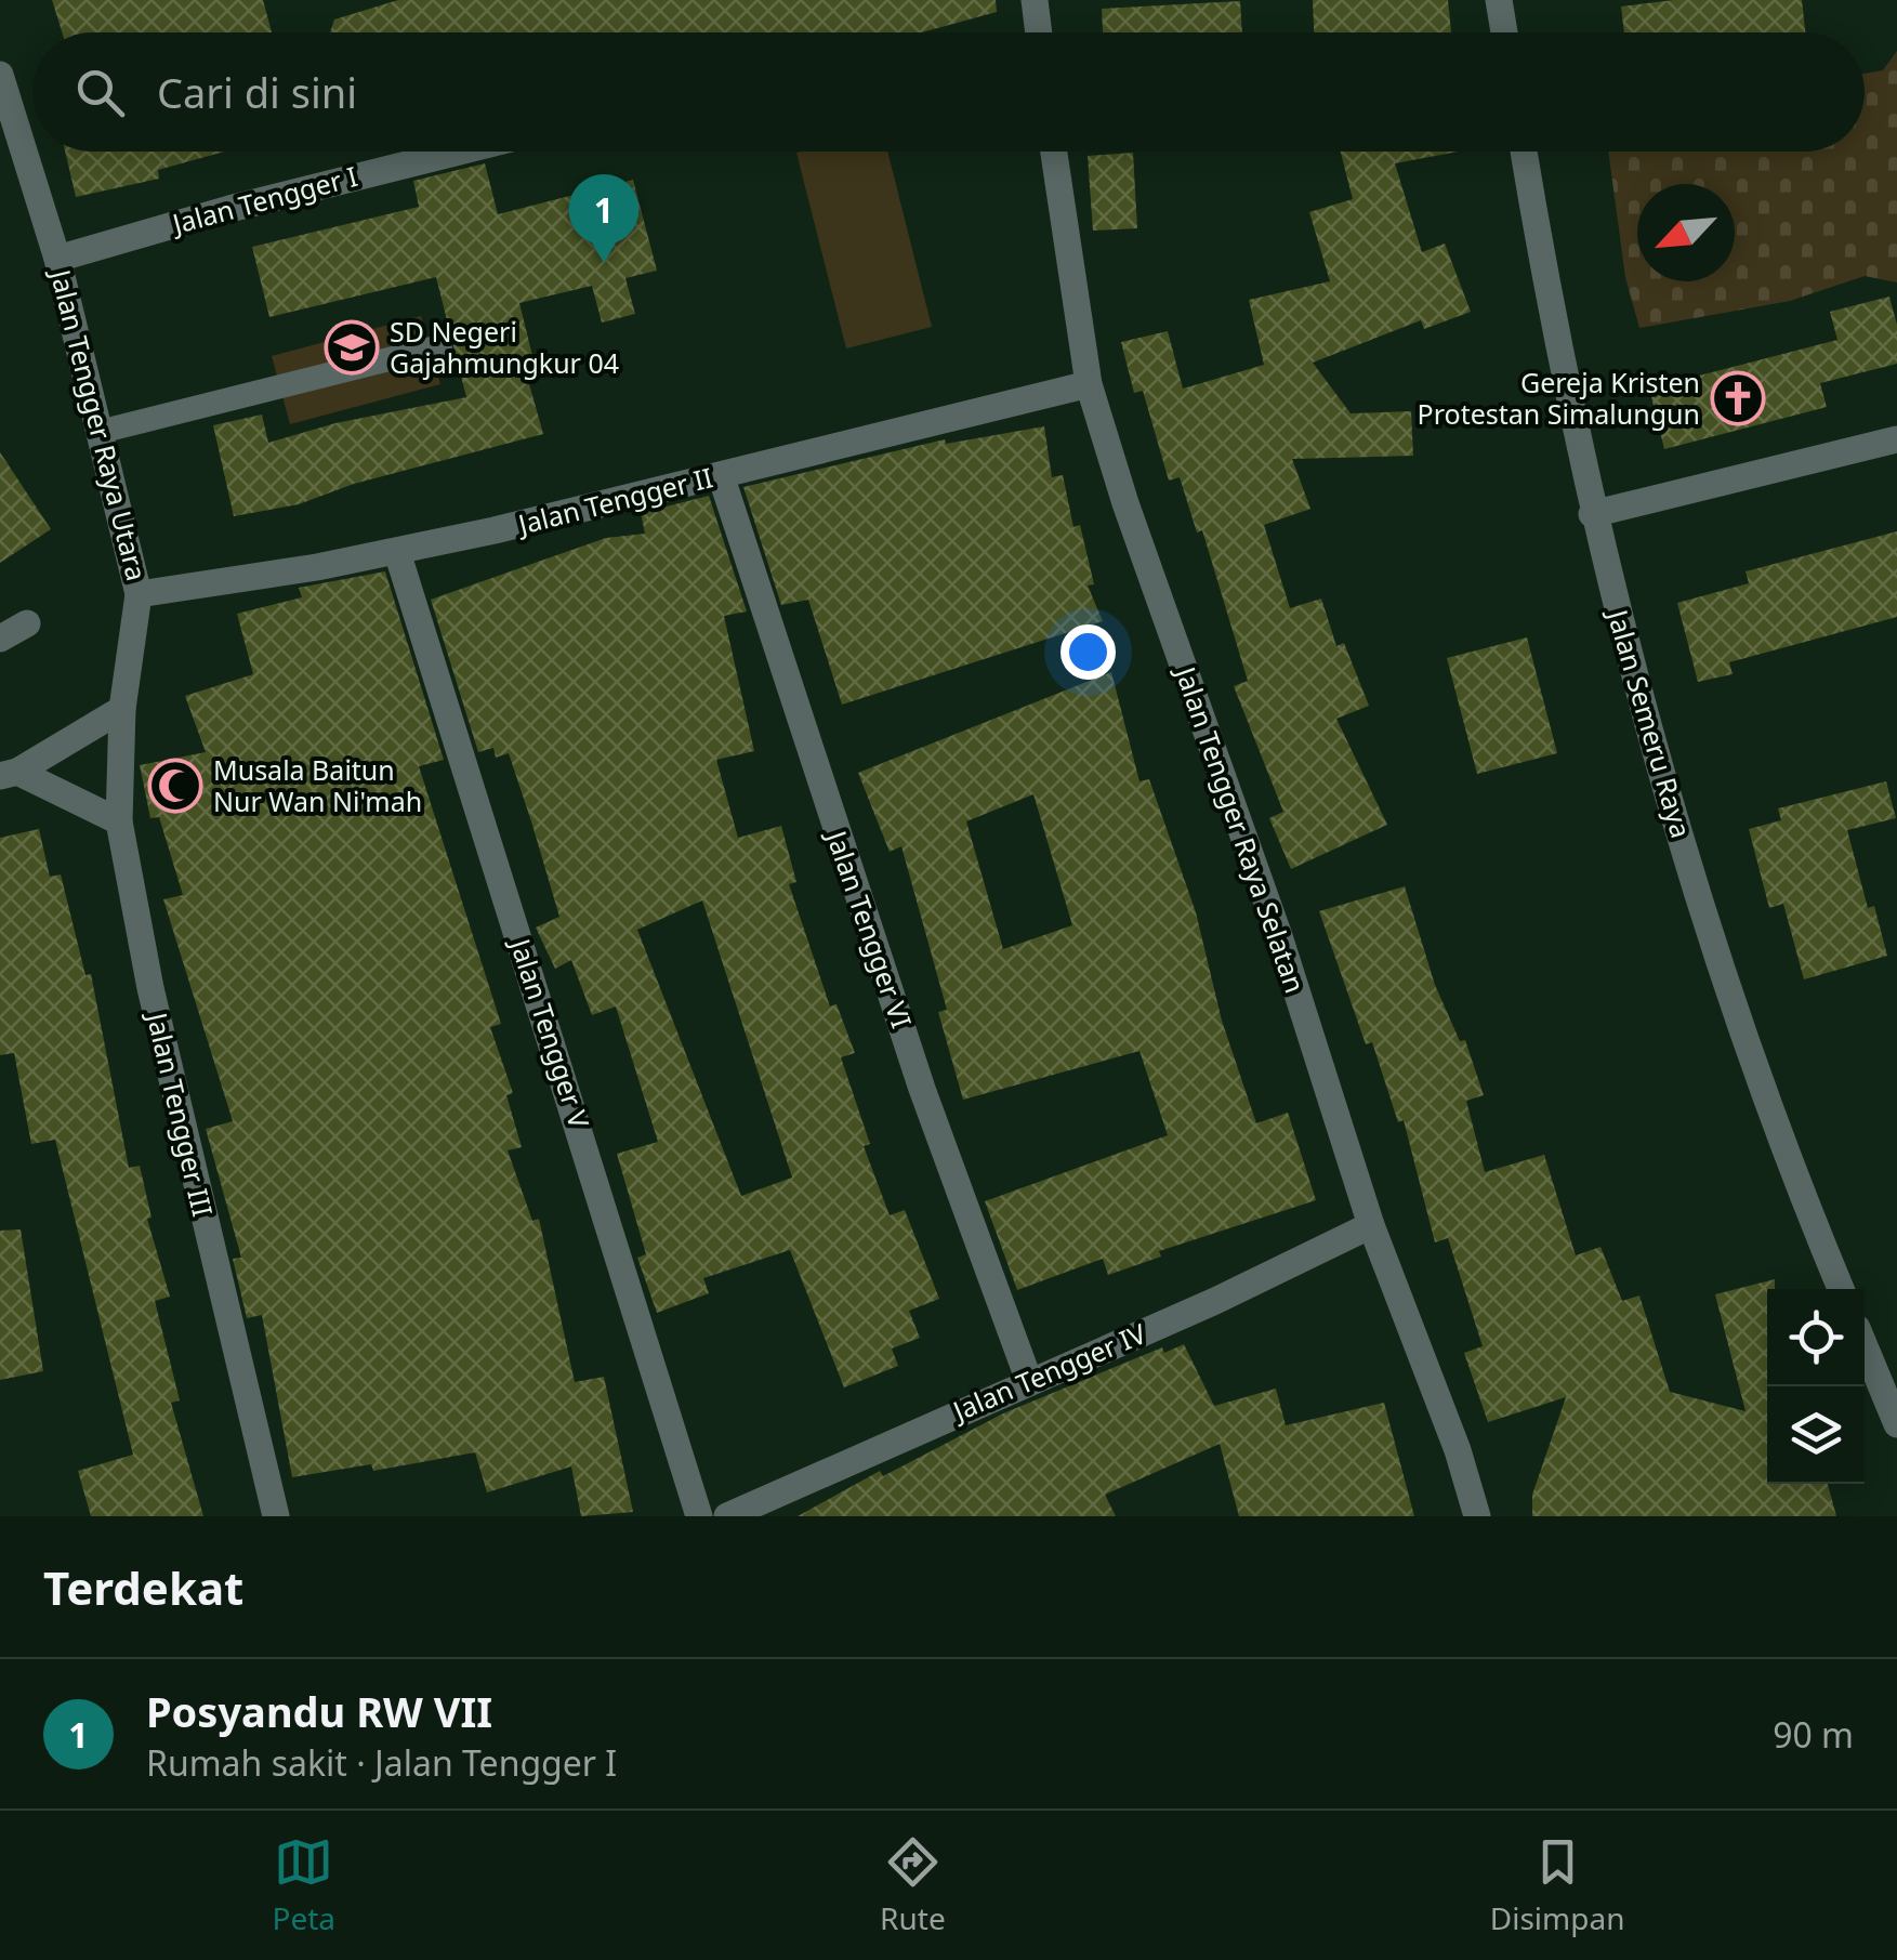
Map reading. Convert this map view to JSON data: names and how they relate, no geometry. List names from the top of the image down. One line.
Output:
{"streets":{"street":["Jalan Tengger I","Jalan Tengger Raya Utara","Jalan Tengger II","Jalan Semeru Raya","Jalan Tengger Raya Selatan","Jalan Tengger VI","Jalan Tengger V","Jalan Tengger III","Jalan Tengger IV"]},"crossings":[["Jalan Tengger I","Jalan Tengger Raya Utara"],["Jalan Tengger Raya Utara","Jalan Tengger II"],["Jalan Tengger Raya Utara","Jalan Tengger III"],["Jalan Tengger II","Jalan Tengger Raya Selatan"],["Jalan Tengger II","Jalan Tengger VI"],["Jalan Tengger II","Jalan Tengger V"],["Jalan Tengger Raya Selatan","Jalan Tengger IV"],["Jalan Tengger VI","Jalan Tengger IV"]],"places":{"school or university":["SD Negeri Gajahmungkur 04"],"church":["Gereja Kristen Protestan Simalungun"],"mosque":["Musala Baitun Nur Wan Ni'mah"]},"north":"bottom left","page":{"search":"Cari di sini","pins":"1","heading":"Terdekat","list":[{"mark":"1","name":"Posyandu RW VII","note":"Rumah sakit · Jalan Tengger I","value":"90 m"}],"nav":["Peta","Rute","Disimpan"]}}
